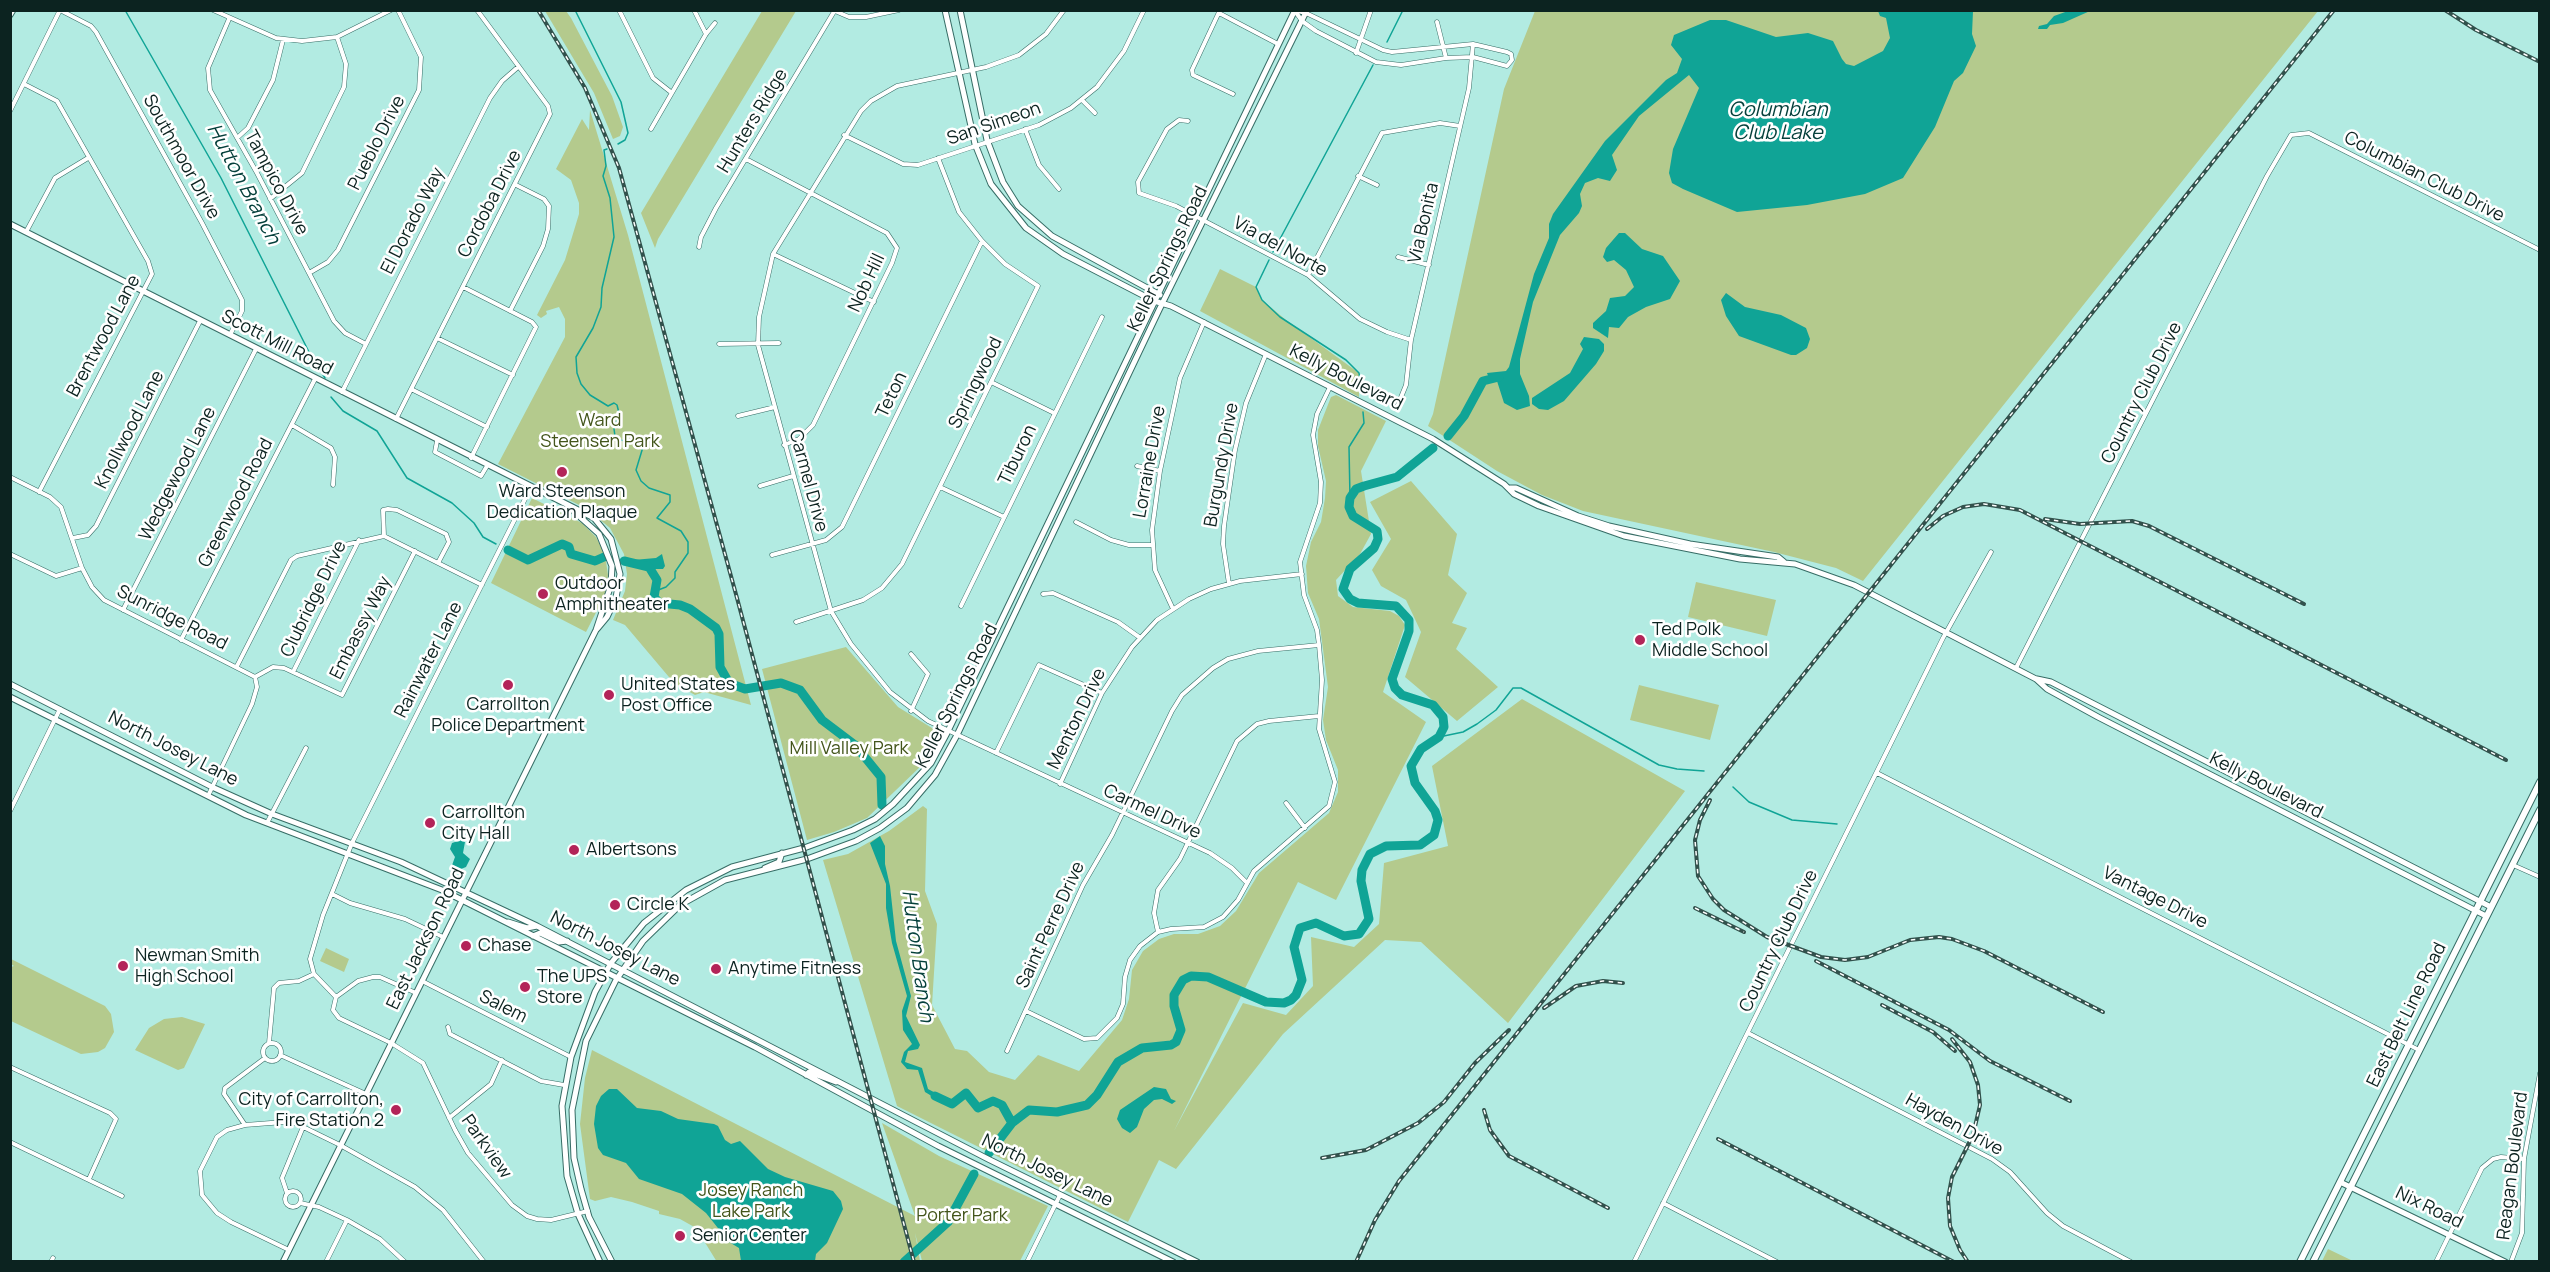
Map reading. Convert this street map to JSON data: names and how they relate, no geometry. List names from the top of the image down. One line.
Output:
{"streets":{"main road":["Keller Springs Road","Scott Mill Road","Kelly Boulevard","North Josey Lane","East Jackson Road","East Belt Line Road","Nix Road"],"street":["Hunters Ridge","San Simeon","Pueblo Drive","Southmoor Drive","Columbian Club Drive","Tampico Drive","Cordoba Drive","El Dorado Way","Via Bonita","Via del Norte","Nob Hill","Brentwood Lane","Springwood","Country Club Drive","Teton","Knollwood Lane","Tiburon","Lorraine Drive","Burgundy Drive","Wedgewood Lane","Carmel Drive","Greenwood Road","Clubridge Drive","Sunridge Road","Embassy Way","Rainwater Lane","Menton Drive","Vantage Drive","Saint Perre Drive","Salem","Hayden Drive","Parkview","Reagan Boulevard"]},"crossings":[["Hunters Ridge","Nob Hill"],["San Simeon","Kelly Boulevard"],["San Simeon","Springwood"],["San Simeon","Carmel Drive"],["Pueblo Drive","Tampico Drive"],["Southmoor Drive","Scott Mill Road"],["Columbian Club Drive","Country Club Drive"],["Tampico Drive","El Dorado Way"],["Cordoba Drive","El Dorado Way"],["Cordoba Drive","Scott Mill Road"],["El Dorado Way","Scott Mill Road"],["Via Bonita","Via del Norte"],["Via del Norte","Keller Springs Road"],["Keller Springs Road","Kelly Boulevard"],["Keller Springs Road","Carmel Drive"],["Keller Springs Road","North Josey Lane"],["Keller Springs Road","Salem"],["Keller Springs Road","Parkview"],["Nob Hill","Carmel Drive"],["Brentwood Lane","Scott Mill Road"],["Brentwood Lane","Sunridge Road"],["Scott Mill Road","Knollwood Lane"],["Scott Mill Road","Wedgewood Lane"],["Scott Mill Road","Greenwood Road"],["Scott Mill Road","Rainwater Lane"],["Scott Mill Road","East Jackson Road"],["Kelly Boulevard","Country Club Drive"],["Kelly Boulevard","Lorraine Drive"],["Kelly Boulevard","Burgundy Drive"],["Kelly Boulevard","Carmel Drive"],["Kelly Boulevard","East Belt Line Road"],["Springwood","Teton"],["Springwood","Carmel Drive"],["Country Club Drive","Vantage Drive"],["Country Club Drive","Hayden Drive"],["Teton","Carmel Drive"],["Knollwood Lane","Sunridge Road"],["Lorraine Drive","Menton Drive"],["Burgundy Drive","Menton Drive"],["Wedgewood Lane","Sunridge Road"],["Carmel Drive","Menton Drive"],["Carmel Drive","Saint Perre Drive"],["Greenwood Road","Sunridge Road"],["Clubridge Drive","Embassy Way"],["Rainwater Lane","North Josey Lane"],["Rainwater Lane","East Jackson Road"],["North Josey Lane","East Jackson Road"],["Vantage Drive","East Belt Line Road"],["East Jackson Road","Salem"],["East Jackson Road","Parkview"],["East Belt Line Road","Nix Road"]],"water":["Columbian Club Lake","Hutton Branch"],"parks":["Ward Steensen Park","Mill Valley Park","Josey Ranch Lake Park","Porter Park"],"places":["Ward Steenson Dedication Plaque","Outdoor Amphitheater","Ted Polk Middle School","Carrollton Police Department","United States Post Office","Carrollton City Hall","Albertsons","Circle K","Chase","Newman Smith High School","Anytime Fitness","The UPS Store","City of Carrollton, Fire Station 2","Senior Center"]}
